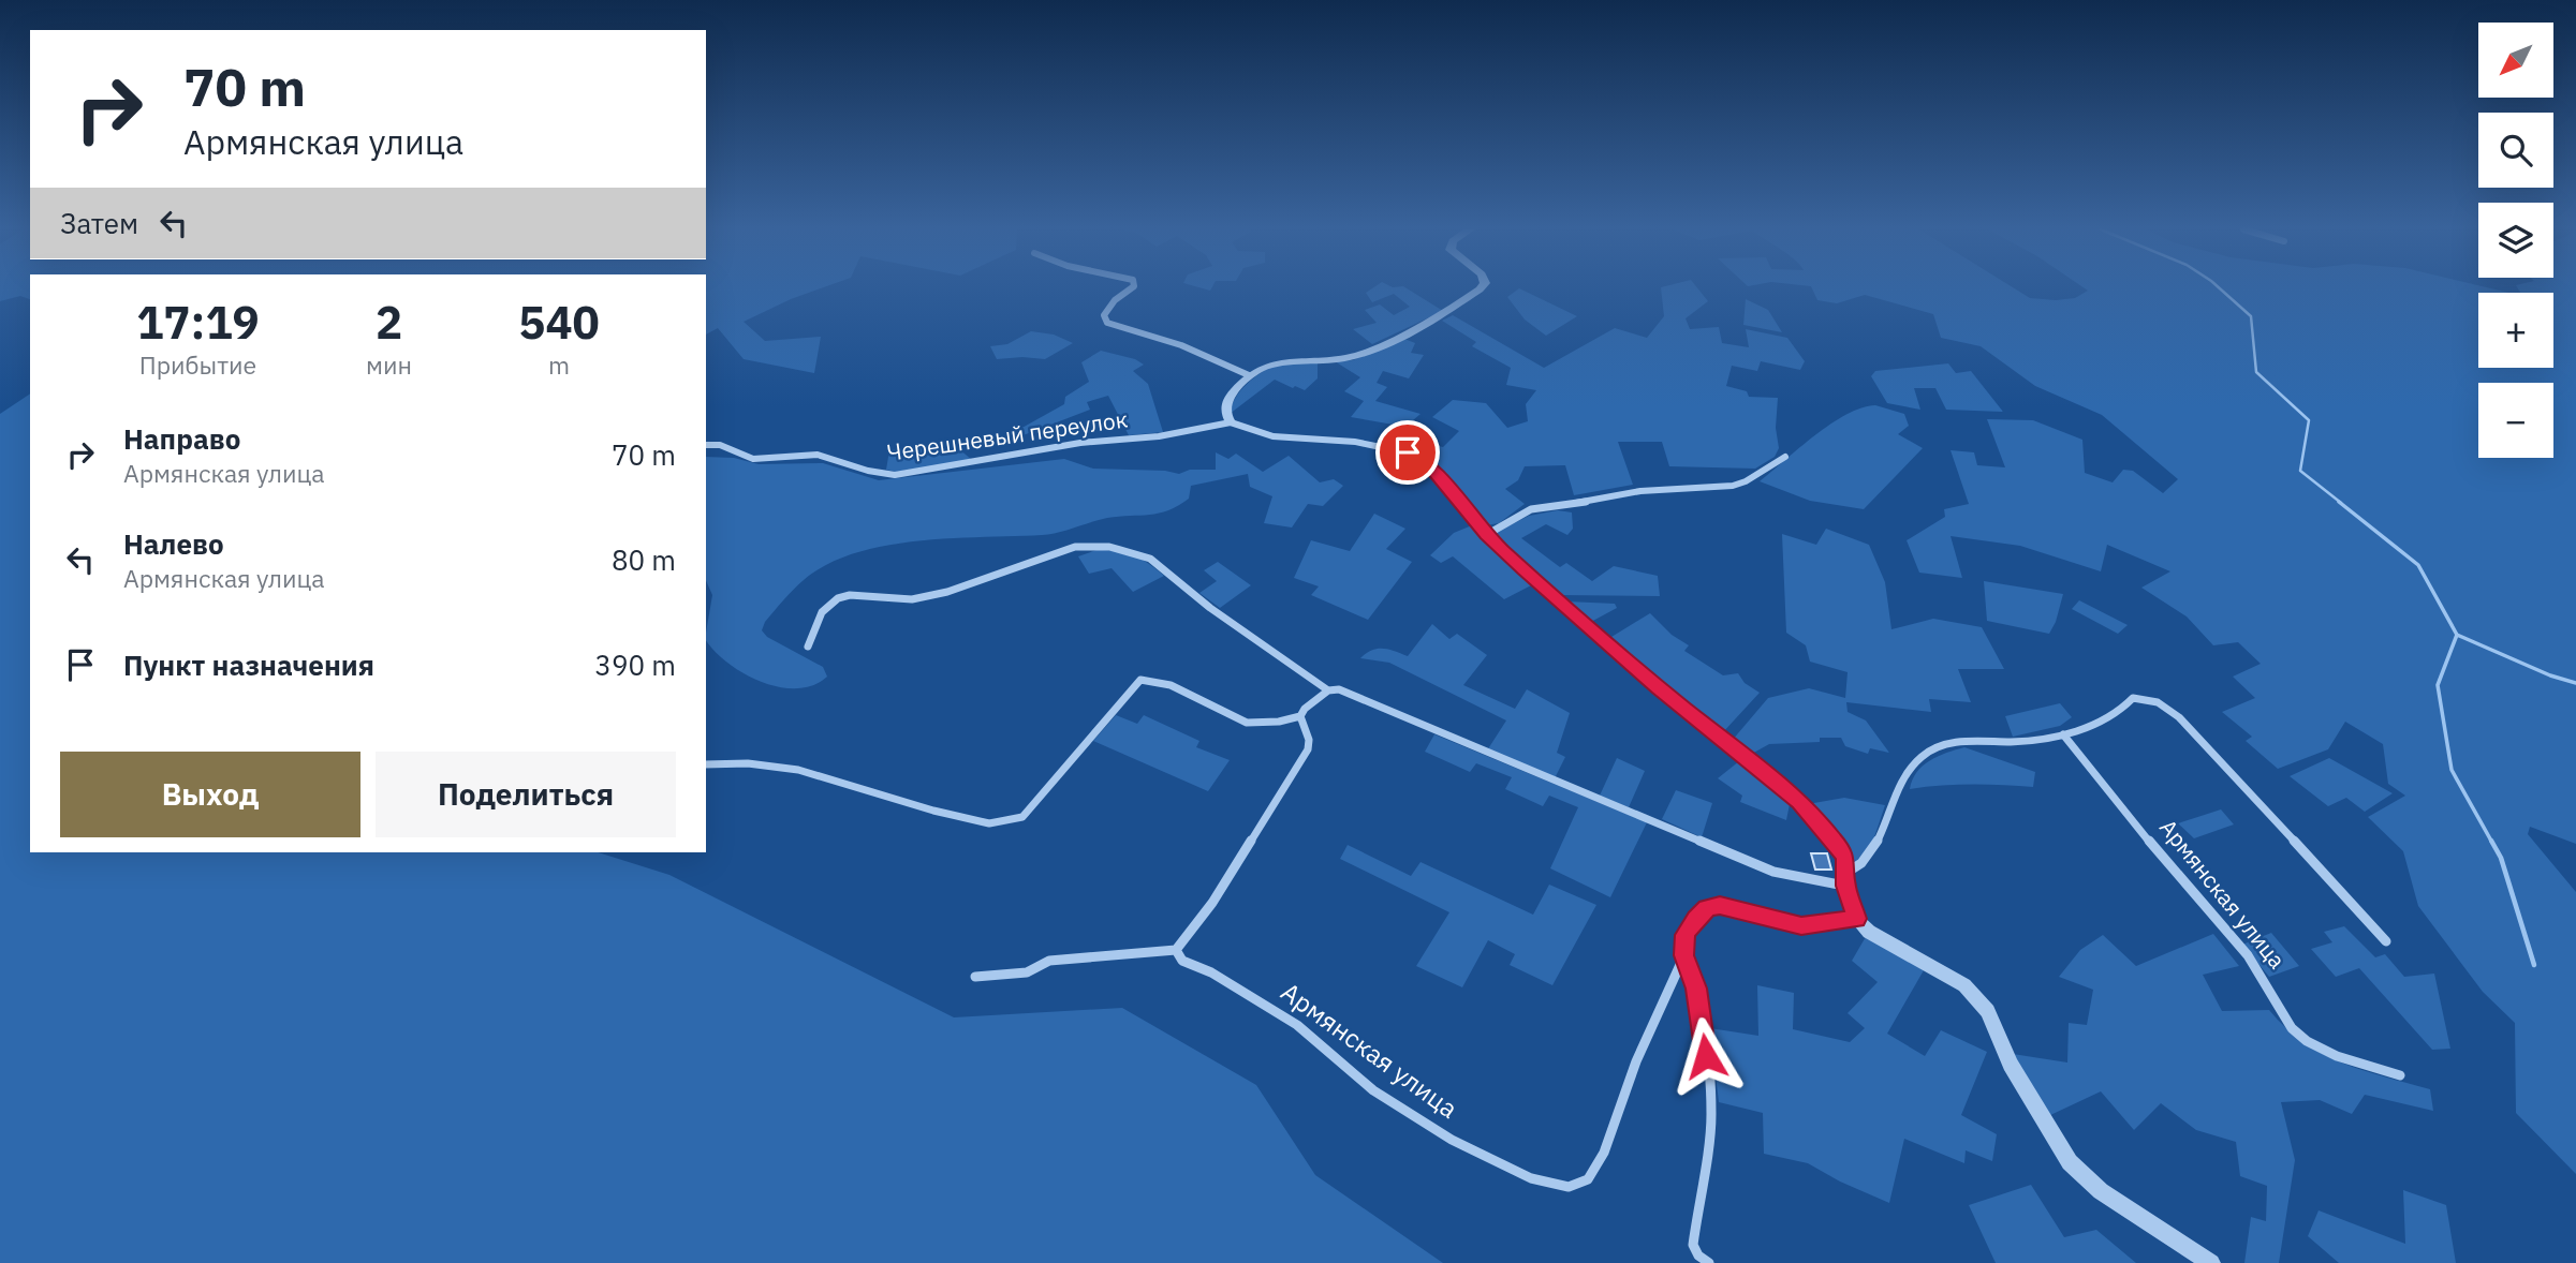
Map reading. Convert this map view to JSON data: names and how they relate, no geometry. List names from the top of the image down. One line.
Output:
{"streets":{"street":["Черешневый переулок","Армянская улица"]},"north":"bottom left","page":{"map_buttons":["+","−"],"turn":["70 m","Армянская улица"],"then":"Затем","eta":["17:19","Прибытие","2","мин","540","m"],"list":[{"name":"Направо","note":"Армянская улица","value":"70 m"},{"name":"Налево","note":"Армянская улица","value":"80 m"},{"name":"Пункт назначения","value":"390 m"}],"buttons":["Выход","Поделиться"]}}
